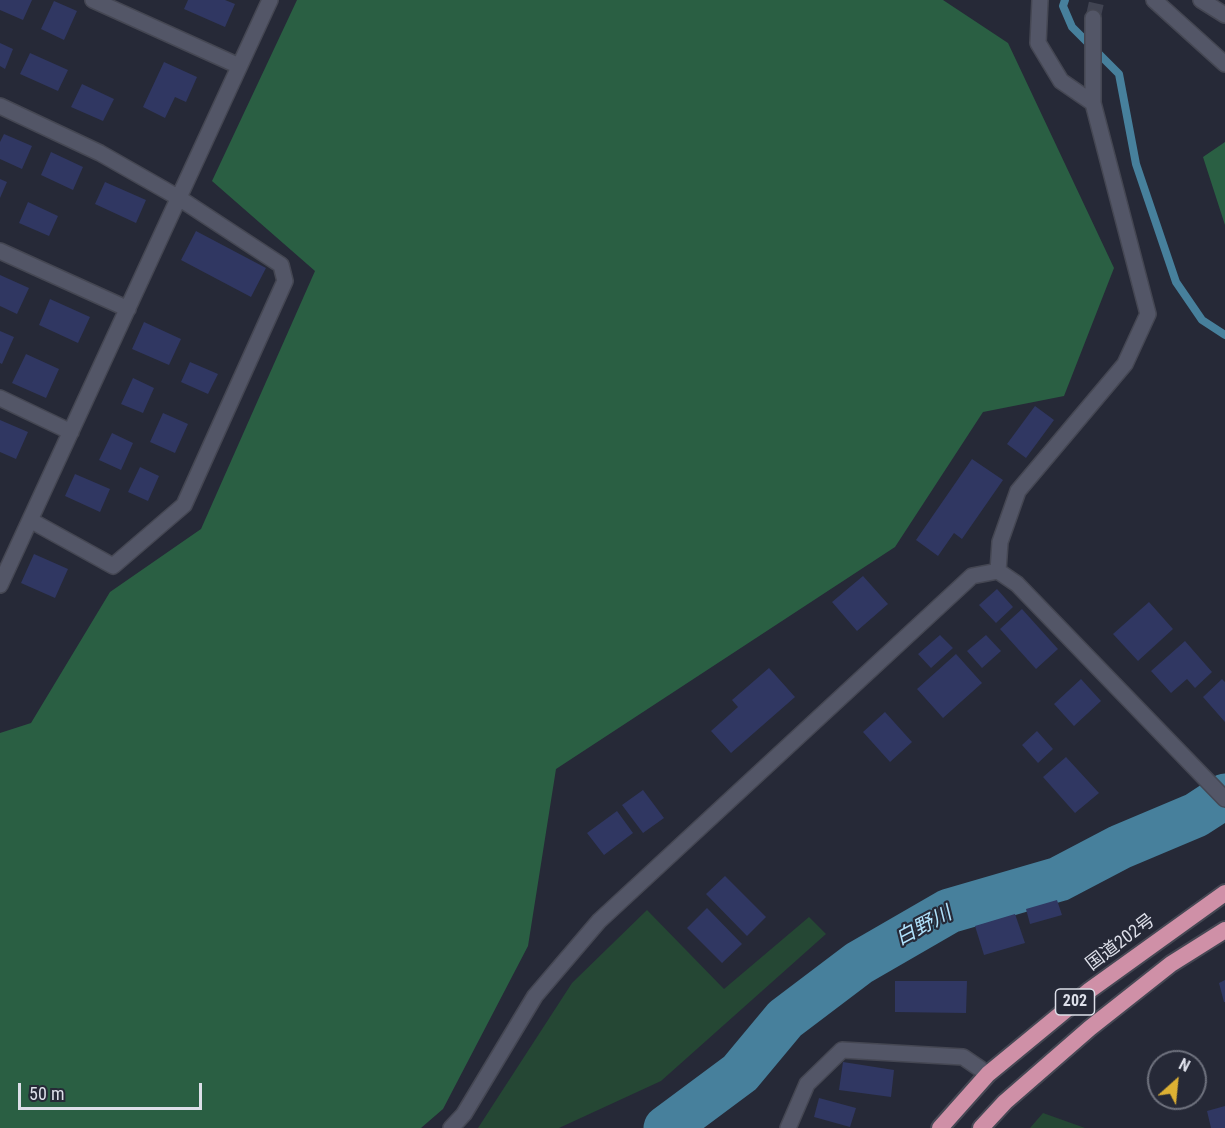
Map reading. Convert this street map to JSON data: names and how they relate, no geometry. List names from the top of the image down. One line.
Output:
{"streets":{"highway":["国道202号","202"]},"water":["白野川"],"scale_bar":"50 m","north":"top right"}
